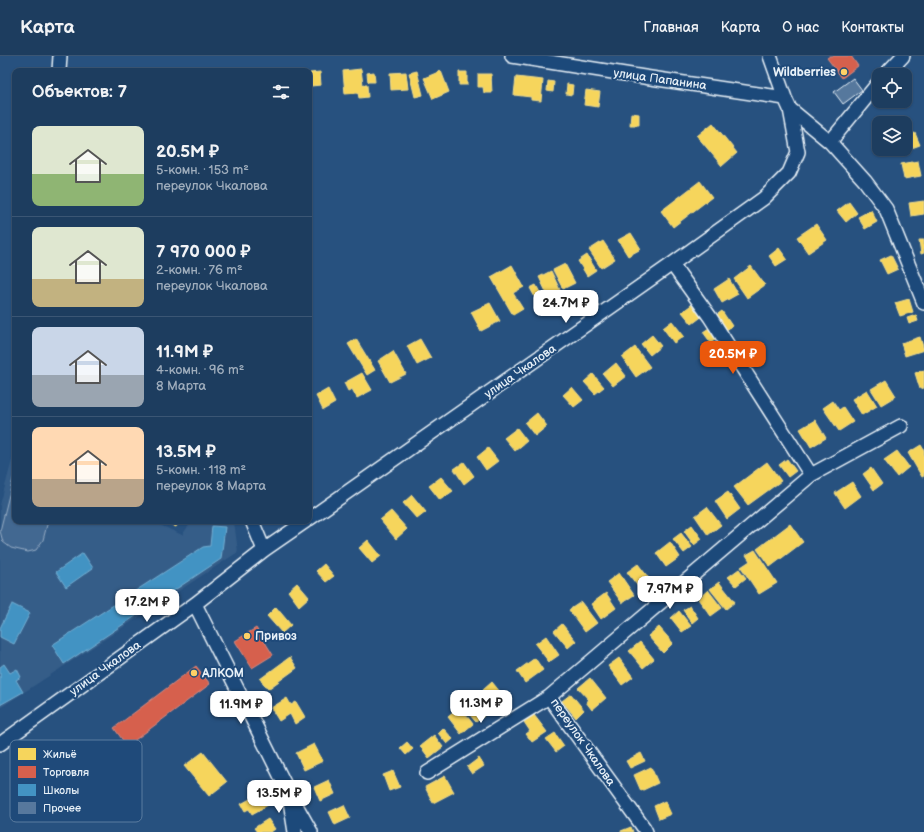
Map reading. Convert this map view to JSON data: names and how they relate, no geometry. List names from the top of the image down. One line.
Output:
{"streets":{"street":["улица Папанина","улица Чкалова","переулок Чкалова"]},"crossings":[["улица Папанина","улица Чкалова"]],"places":["Wildberries","Привоз","АЛКОМ"],"legend":["Жильё","Торговля","Школы","Прочее"],"page":{"header":"Карта","nav":["Главная","Карта","О нас","Контакты"],"heading":"Объектов: 7","list":[{"name":"20.5M ₽","note":"5-комн. · 153 m² · переулок Чкалова"},{"name":"7 970 000 ₽","note":"2-комн. · 76 m² · переулок Чкалова"},{"name":"11.9M ₽","note":"4-комн. · 96 m² · 8 Марта"},{"name":"13.5M ₽","note":"5-комн. · 118 m² · переулок 8 Марта"}],"price":["24.7M ₽","20.5M ₽","7.97M ₽","17.2M ₽","11.3M ₽","11.9M ₽","13.5M ₽"]}}
